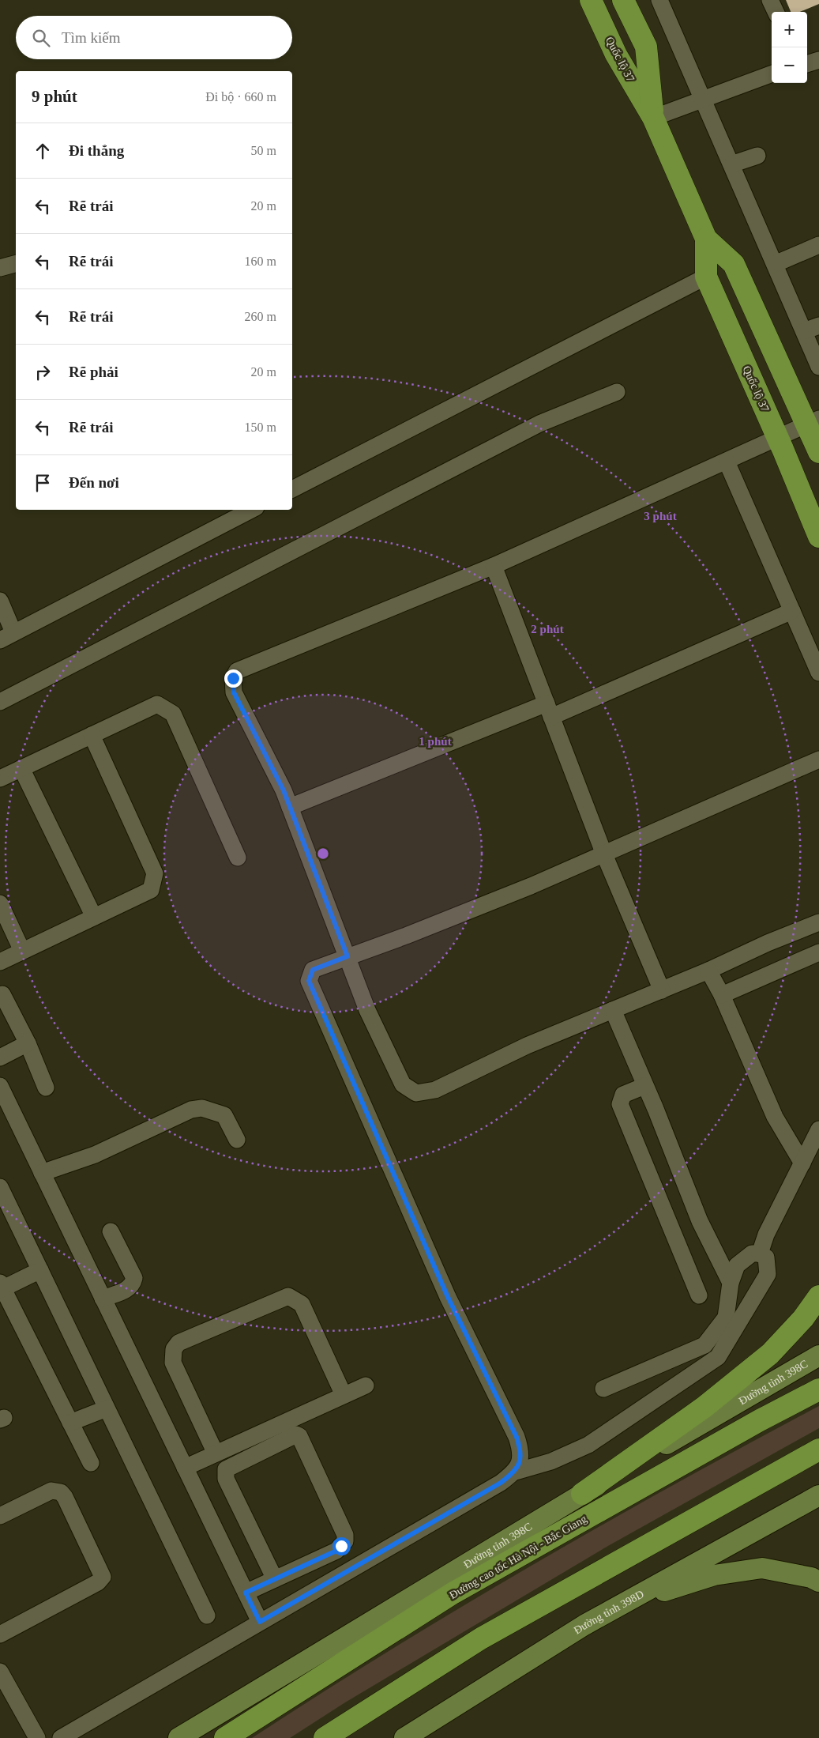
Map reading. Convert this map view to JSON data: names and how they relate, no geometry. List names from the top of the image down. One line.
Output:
{"streets":{"highway":["Quốc lộ 37","Đường cao tốc Hà Nội - Bắc Giang"],"main road":["Đường tỉnh 398C","Đường tỉnh 398D"]},"page":{"map_buttons":["+","−"],"search":"Tìm kiếm","heading":["9 phút","Đi bộ · 660 m"],"list":[["Đi thẳng","50 m"],["Rẽ trái","20 m"],["Rẽ trái","160 m"],["Rẽ trái","260 m"],["Rẽ phải","20 m"],["Rẽ trái","150 m"],"Đến nơi"]},"rings":["3 phút","2 phút","1 phút"]}
